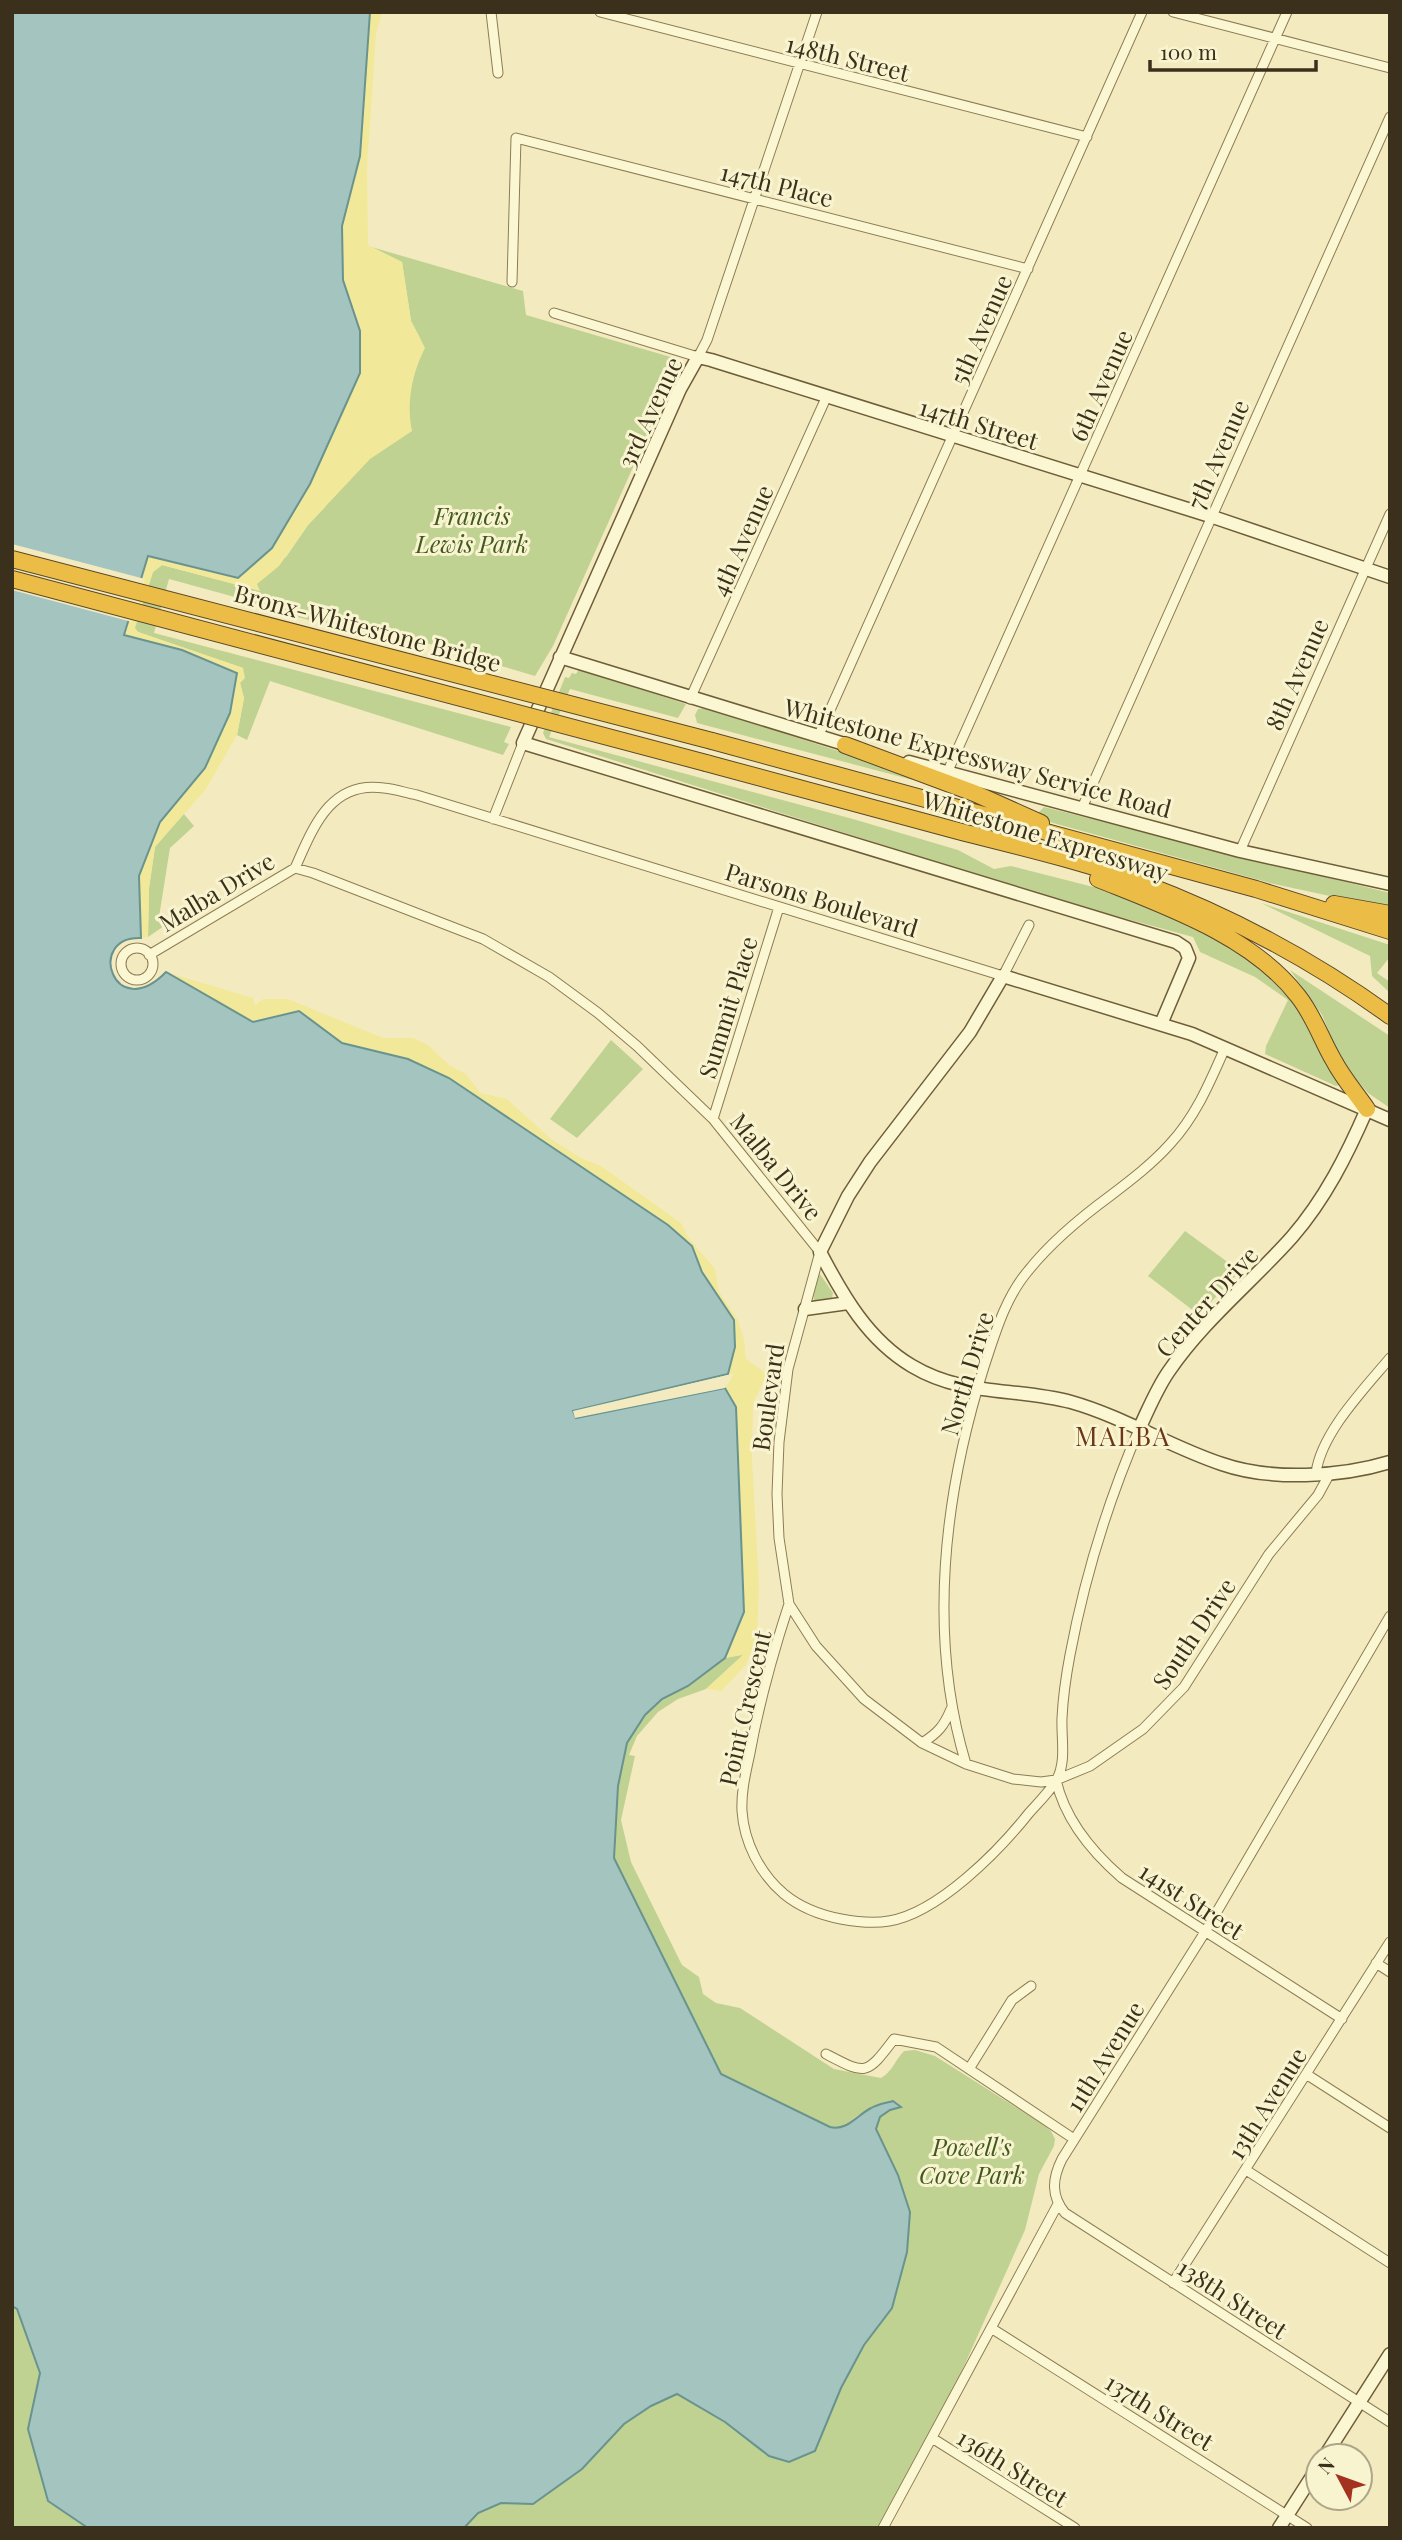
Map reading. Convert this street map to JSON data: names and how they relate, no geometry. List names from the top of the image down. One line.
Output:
{"streets":{"highway":["Bronx-Whitestone Bridge","Whitestone Expressway"],"street":["148th Street","147th Place","5th Avenue","6th Avenue","3rd Avenue","147th Street","7th Avenue","4th Avenue","8th Avenue","Whitestone Expressway Service Road","Malba Drive","Parsons Boulevard","Summit Place","Center Drive","North Drive","Boulevard","South Drive","Point Crescent","141st Street","11th Avenue","13th Avenue","138th Street","137th Street","136th Street"]},"crossings":[["148th Street","5th Avenue"],["148th Street","3rd Avenue"],["147th Place","5th Avenue"],["147th Place","3rd Avenue"],["5th Avenue","147th Street"],["5th Avenue","Whitestone Expressway Service Road"],["6th Avenue","147th Street"],["6th Avenue","Whitestone Expressway Service Road"],["3rd Avenue","147th Street"],["3rd Avenue","Whitestone Expressway Service Road"],["3rd Avenue","Parsons Boulevard"],["147th Street","7th Avenue"],["147th Street","4th Avenue"],["147th Street","8th Avenue"],["7th Avenue","Whitestone Expressway Service Road"],["4th Avenue","Whitestone Expressway Service Road"],["Bronx-Whitestone Bridge","Whitestone Expressway"],["8th Avenue","Whitestone Expressway Service Road"],["Malba Drive","Parsons Boulevard"],["Malba Drive","Summit Place"],["Malba Drive","Center Drive"],["Malba Drive","North Drive"],["Malba Drive","Boulevard"],["Malba Drive","South Drive"],["Parsons Boulevard","Summit Place"],["Parsons Boulevard","Center Drive"],["Parsons Boulevard","North Drive"],["Parsons Boulevard","Boulevard"],["Center Drive","Boulevard"],["Center Drive","South Drive"],["Center Drive","Point Crescent"],["Center Drive","141st Street"],["North Drive","Boulevard"],["Boulevard","South Drive"],["Boulevard","Point Crescent"],["Boulevard","141st Street"],["South Drive","Point Crescent"],["South Drive","141st Street"],["Point Crescent","141st Street"],["141st Street","11th Avenue"],["141st Street","13th Avenue"],["11th Avenue","138th Street"],["11th Avenue","137th Street"],["11th Avenue","136th Street"],["13th Avenue","138th Street"]],"districts":["MALBA"],"parks":["Francis Lewis Park","Powell's Cove Park"],"scale_bar":"100 m","north":"top left"}
